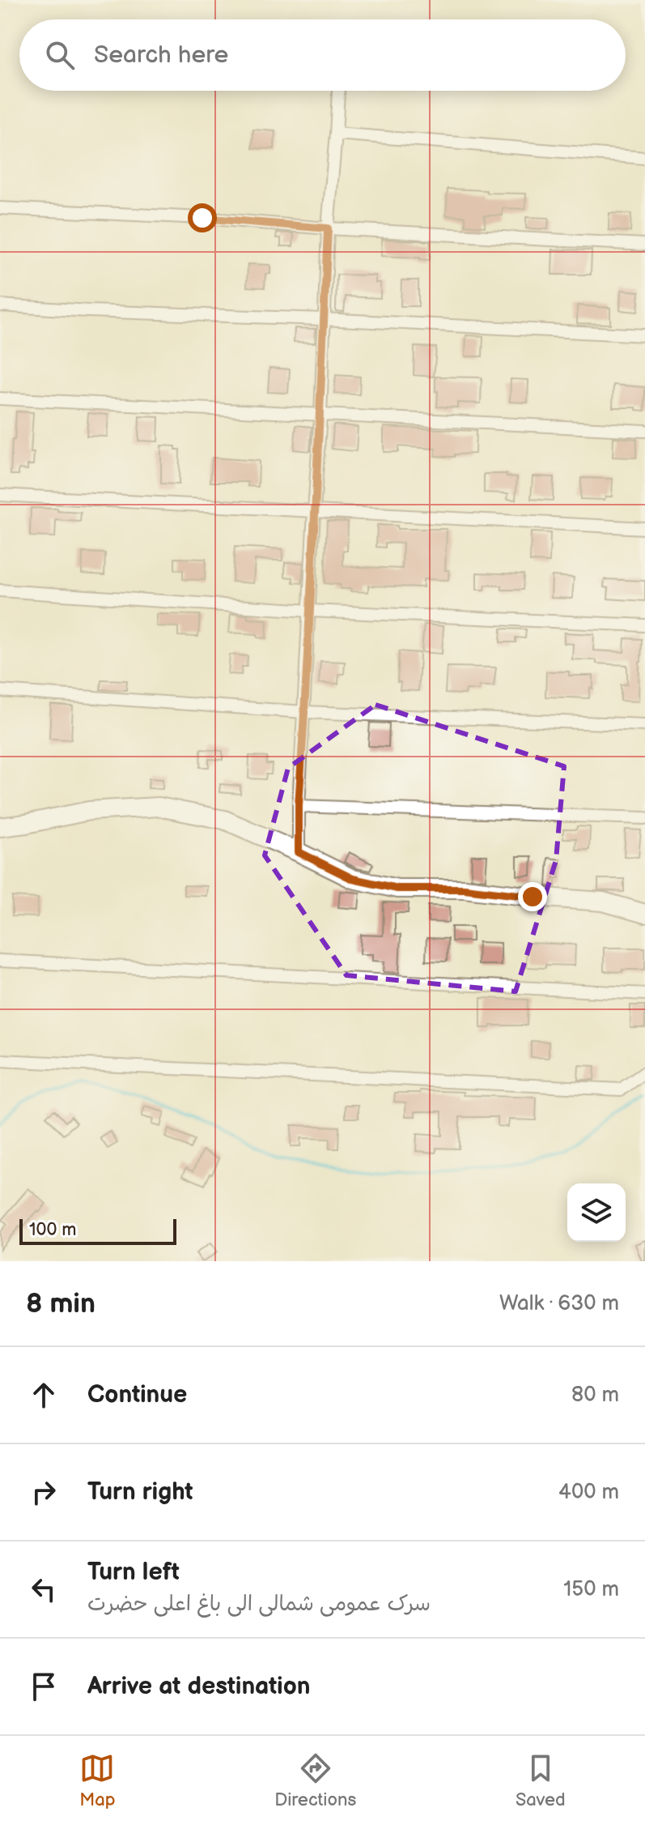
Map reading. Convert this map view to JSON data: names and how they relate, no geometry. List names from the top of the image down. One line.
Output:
{"scale_bar":"100 m","page":{"search":"Search here","scale":"100 m","heading":["8 min","Walk · 630 m"],"list":[["Continue","80 m"],["Turn right","400 m"],["Turn left","سرک عمومی شمالی الی باغ اعلی حضرت","150 m"],"Arrive at destination"],"nav":["Map","Directions","Saved"]}}
